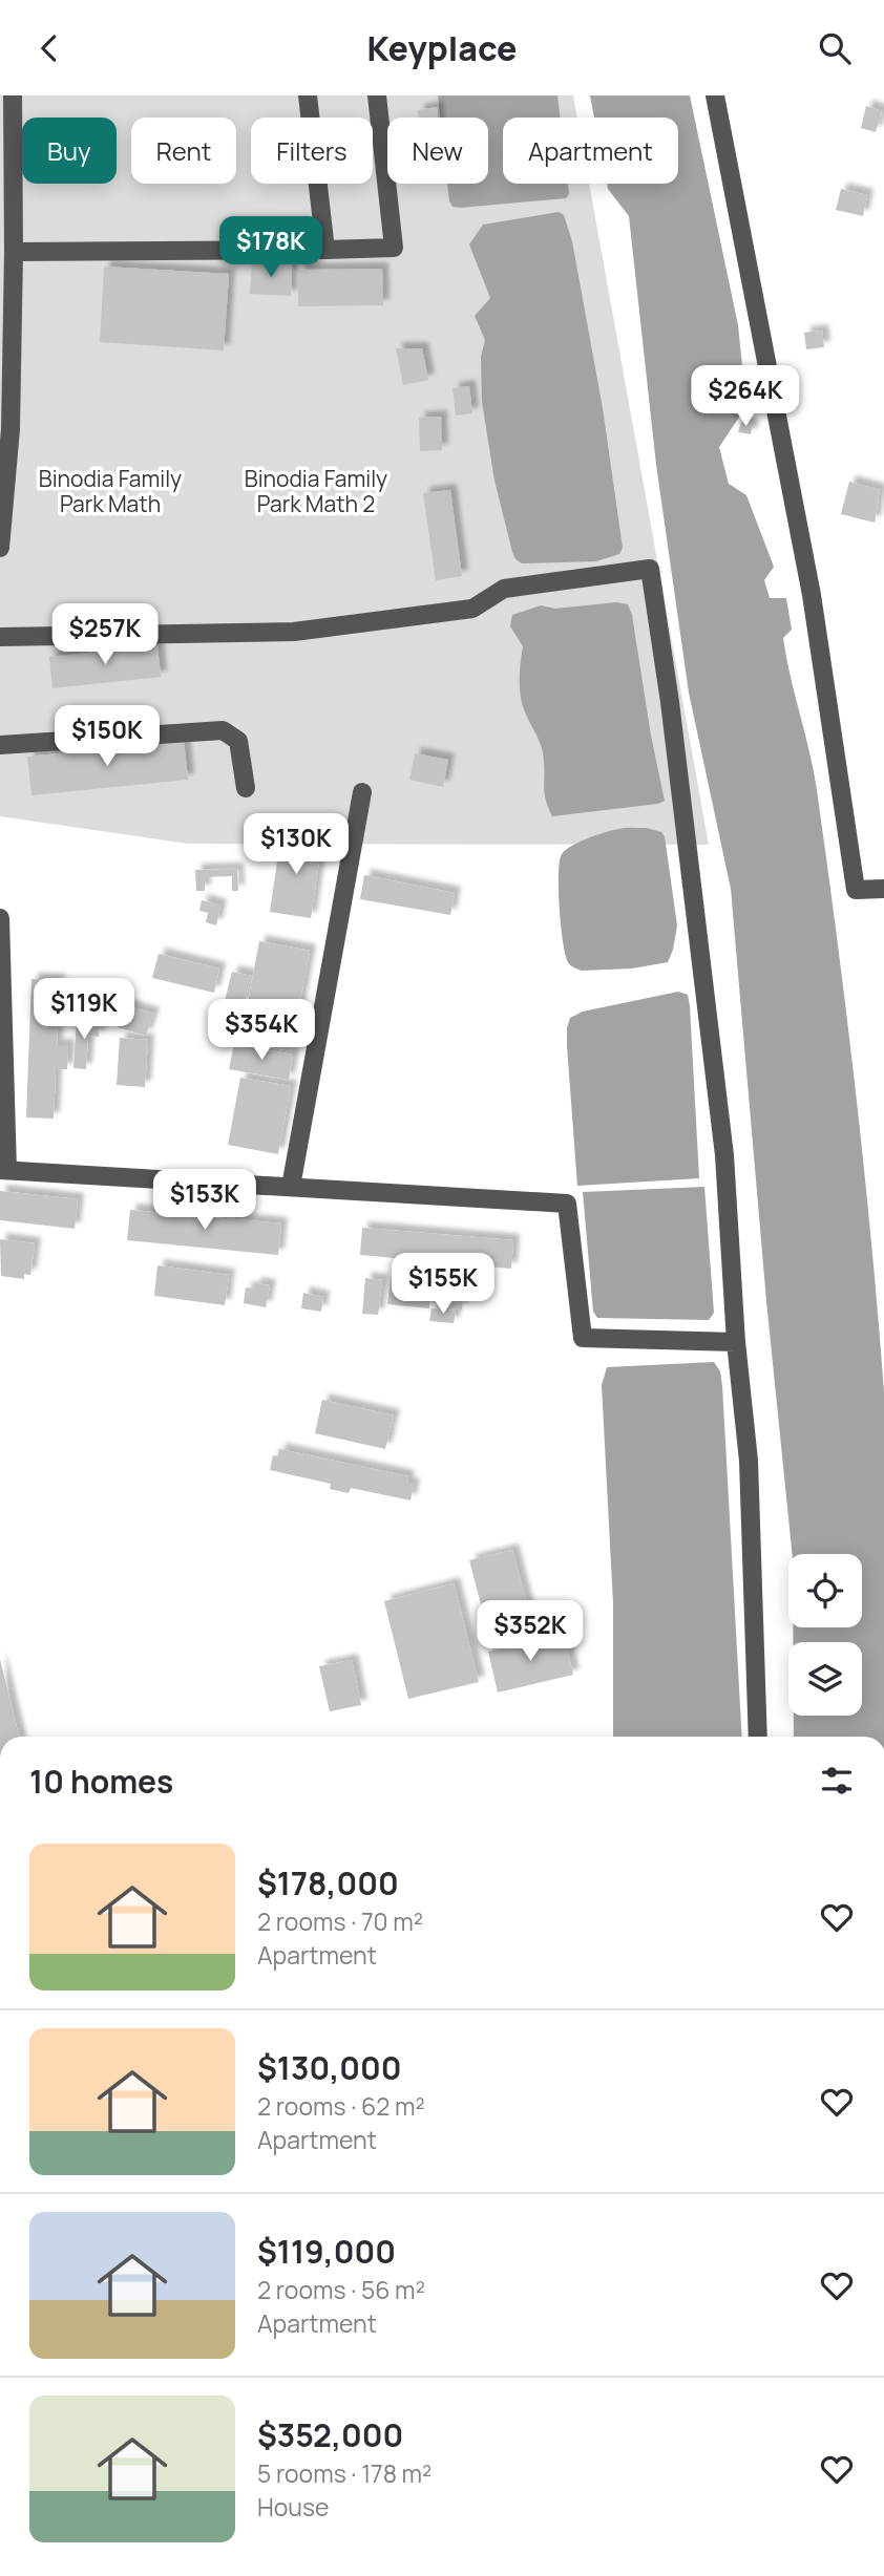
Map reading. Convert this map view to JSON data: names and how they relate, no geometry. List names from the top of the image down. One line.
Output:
{"parks":["Binodia Family Park Math","Binodia Family Park Math 2"],"page":{"header":"Keyplace","chip":["Buy","Rent","Filters","New","Apartment"],"price":["$178K","$264K","$257K","$150K","$130K","$119K","$354K","$153K","$155K","$352K"],"heading":"10 homes","list":[{"name":"$178,000","note":"2 rooms · 70 m² · Apartment"},{"name":"$130,000","note":"2 rooms · 62 m² · Apartment"},{"name":"$119,000","note":"2 rooms · 56 m² · Apartment"},{"name":"$352,000","note":"5 rooms · 178 m² · House"}]}}
